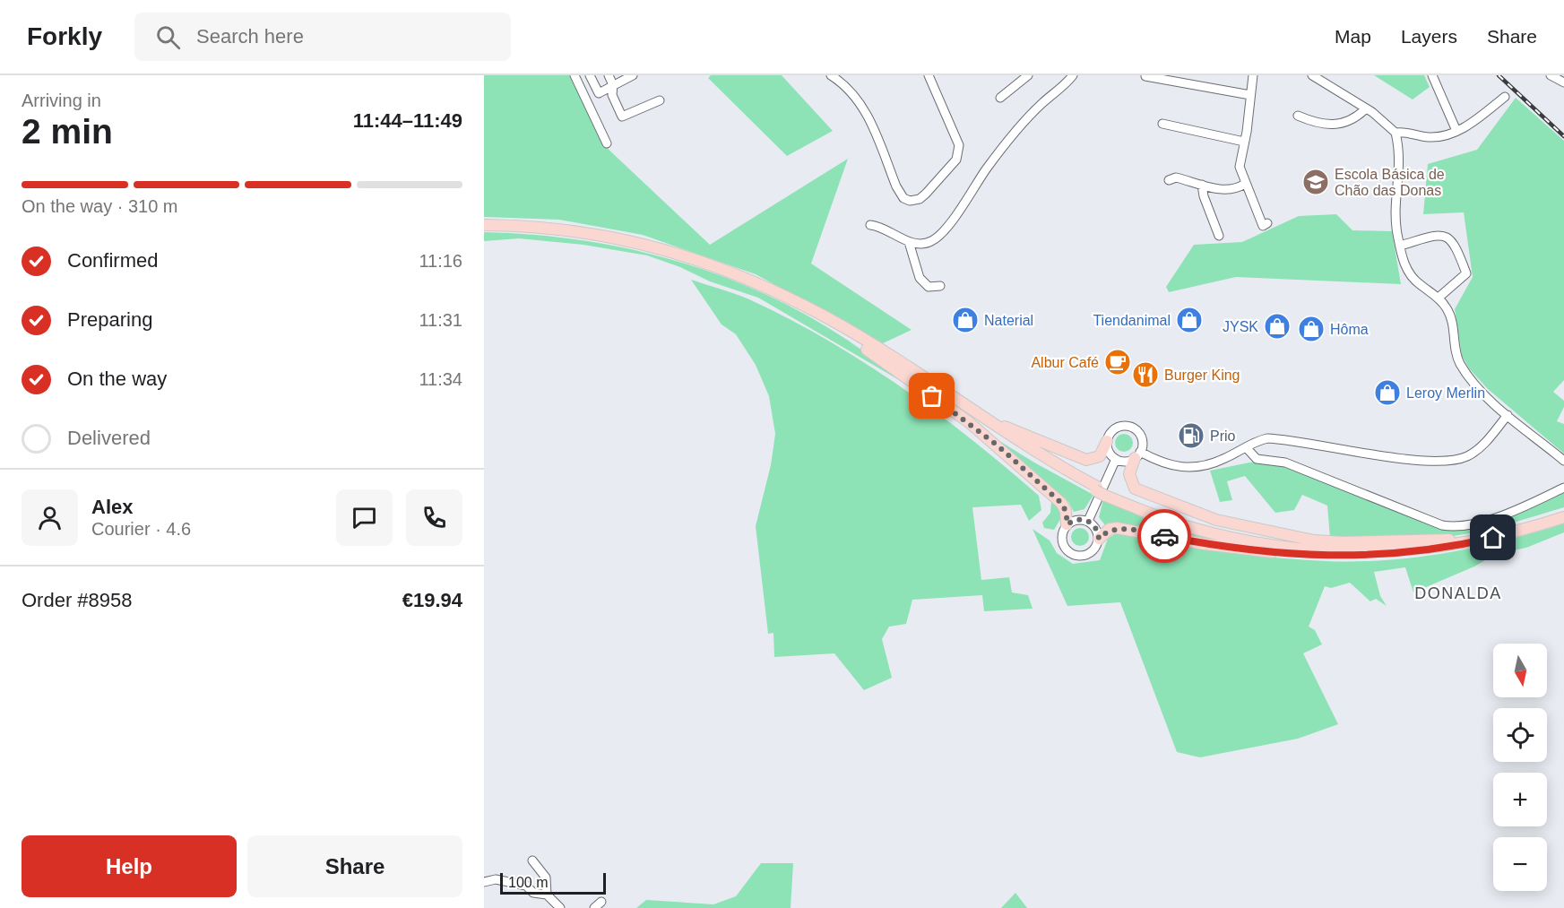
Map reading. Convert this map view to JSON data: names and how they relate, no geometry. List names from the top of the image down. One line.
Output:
{"districts":["DONALDA"],"places":{"school or university":["Escola Básica de Chão das Donas"],"shop":["Naterial","Tiendanimal","JYSK","Hôma","Leroy Merlin"],"cafe":["Albur Café"],"restaurant":["Burger King"],"fuel station":["Prio"]},"scale_bar":"100 m","north":"bottom","page":{"header":"Forkly","search":"Search here","nav":["Map","Layers","Share"],"heading":["2 min","Arriving in","11:44–11:49"],"panel":["Alex","Courier · 4.6","Order #8958","€19.94"],"bar":"On the way · 310 m","list":[["Confirmed","11:16"],["Preparing","11:31"],["On the way","11:34"],"Delivered"],"map_buttons":["+","−"],"buttons":["Help","Share"],"scale":"100 m"}}
